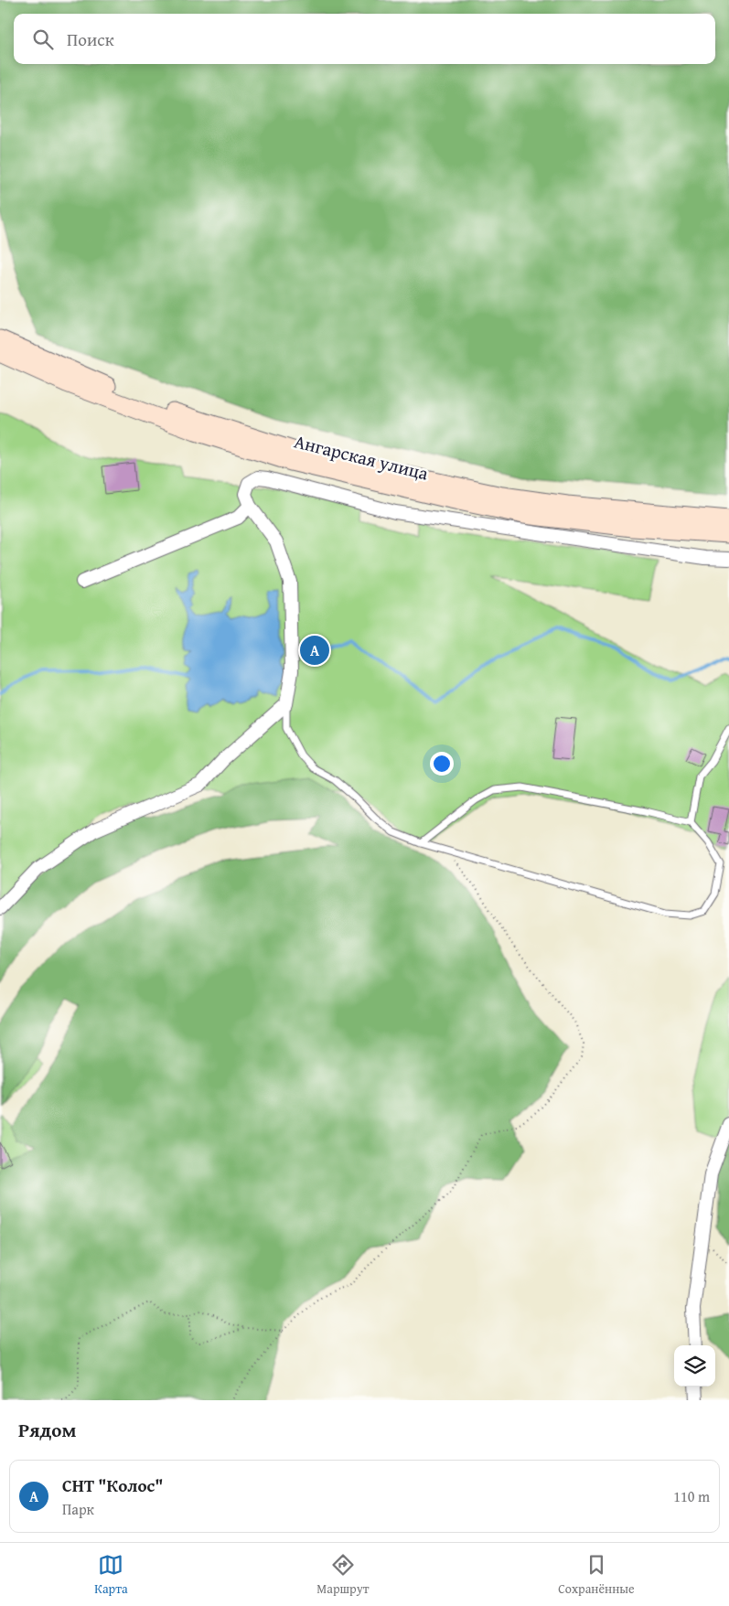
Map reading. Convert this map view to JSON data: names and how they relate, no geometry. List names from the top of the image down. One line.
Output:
{"streets":{"main road":["Ангарская улица"]},"page":{"search":"Поиск","pins":"A","heading":"Рядом","list":[{"mark":"A","name":"СНТ \"Колос\"","note":"Парк","value":"110 m"}],"nav":["Карта","Маршрут","Сохранённые"]}}
